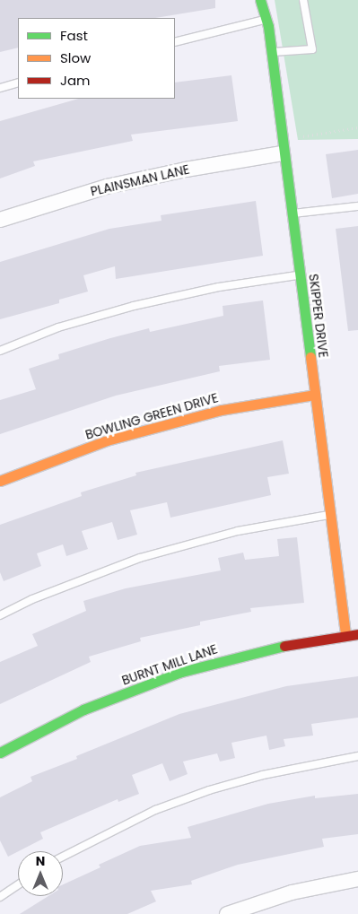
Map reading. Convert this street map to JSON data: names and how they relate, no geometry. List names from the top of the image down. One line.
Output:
{"streets":{"street":["PLAINSMAN LANE","SKIPPER DRIVE","BOWLING GREEN DRIVE","BURNT MILL LANE"]},"crossings":[["PLAINSMAN LANE","SKIPPER DRIVE"],["SKIPPER DRIVE","BOWLING GREEN DRIVE"],["SKIPPER DRIVE","BURNT MILL LANE"]],"legend":["Fast","Slow","Jam"],"north":"top"}
